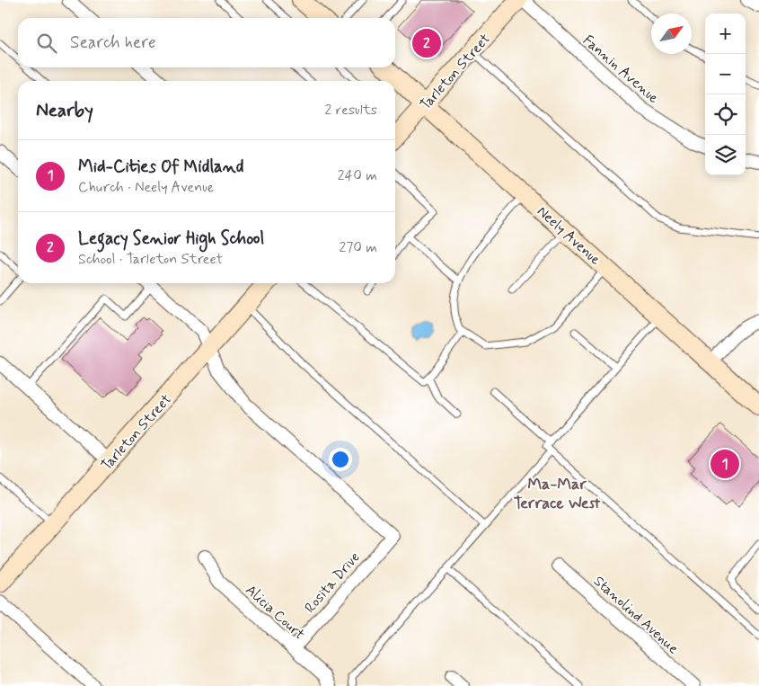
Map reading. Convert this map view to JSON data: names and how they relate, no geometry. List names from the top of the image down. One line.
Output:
{"streets":{"street":["Fannin Avenue","Tarleton Street","Neely Avenue","Rosita Drive","Alicia Court","Stanolind Avenue"]},"crossings":[["Tarleton Street","Neely Avenue"],["Tarleton Street","Rosita Drive"],["Rosita Drive","Alicia Court"]],"districts":["Ma-Mar Terrace West"],"north":"top right","page":{"map_buttons":["+","−"],"search":"Search here","pins":["2","1"],"heading":["Nearby","2 results"],"list":[{"mark":"1","name":"Mid-Cities Of Midland","note":"Church · Neely Avenue","value":"240 m"},{"mark":"2","name":"Legacy Senior High School","note":"School · Tarleton Street","value":"270 m"}]}}
